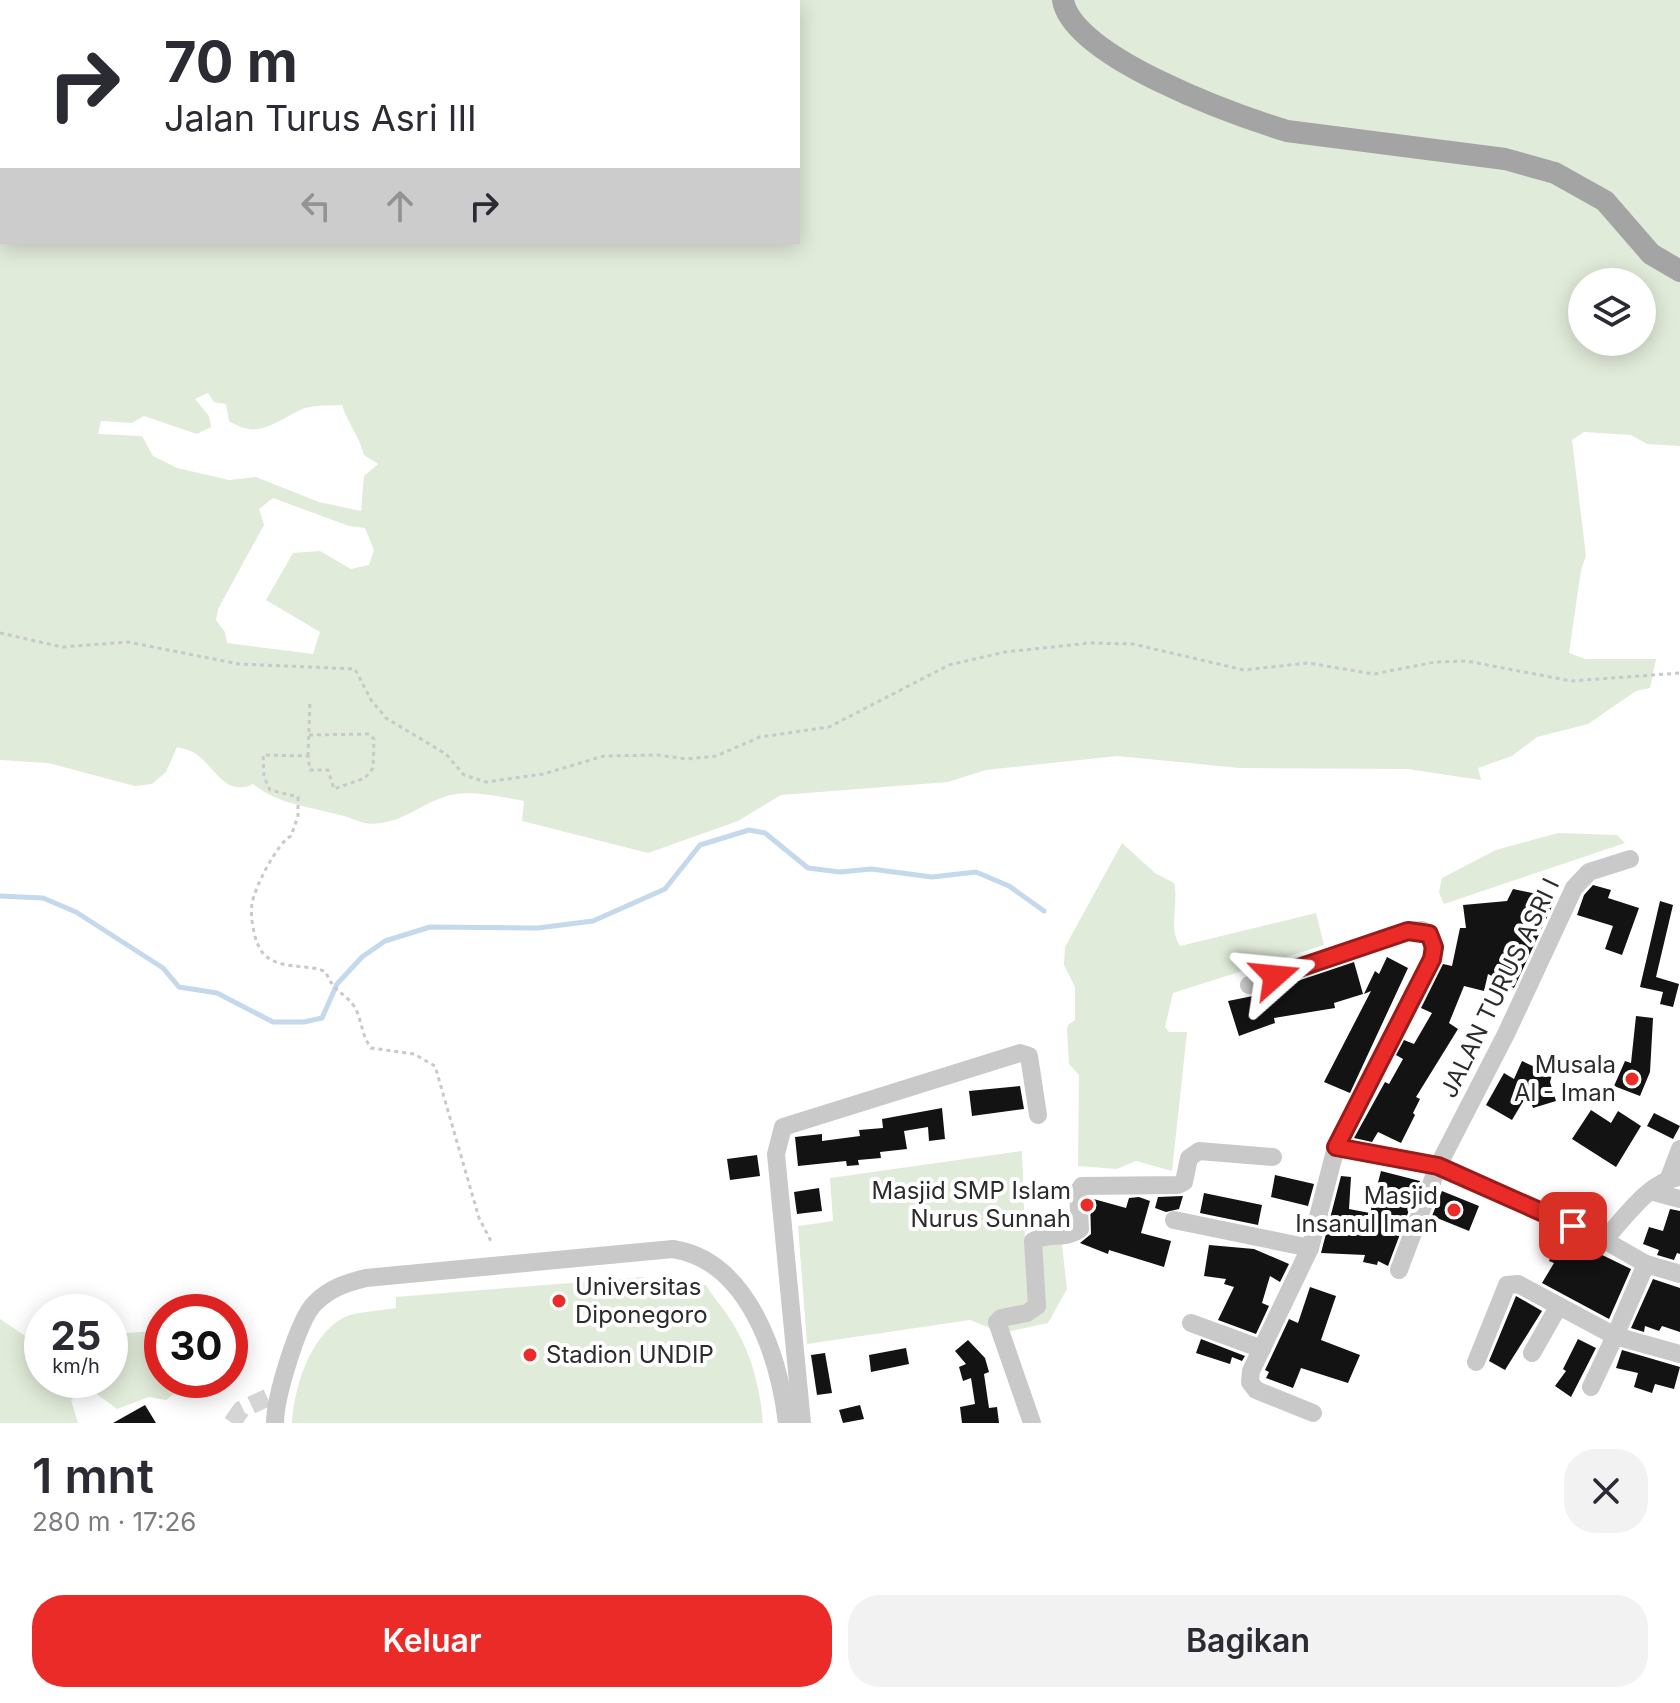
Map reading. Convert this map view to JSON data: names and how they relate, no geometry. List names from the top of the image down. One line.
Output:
{"streets":{"street":["JALAN TURUS ASRI I"]},"places":["Musala Al - Iman","Masjid SMP Islam Nurus Sunnah","Masjid Insanul Iman","Universitas Diponegoro","Stadion UNDIP"],"page":{"turn":["70 m","Jalan Turus Asri III"],"speed":"25 km/h","limit":"30","heading":["1 mnt","280 m · 17:26"],"buttons":["Keluar","Bagikan"]}}
